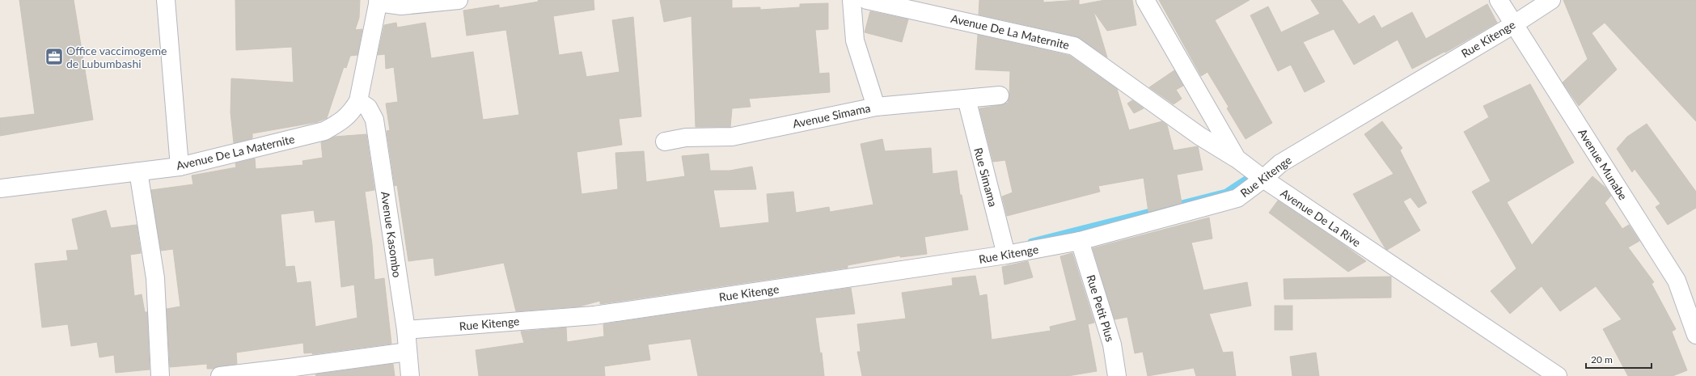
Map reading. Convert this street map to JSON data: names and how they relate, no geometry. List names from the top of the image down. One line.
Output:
{"streets":{"street":["Avenue De La Maternite","Rue Kitenge","Avenue Simama","Avenue Munabe","Rue Simama","Avenue De La Rive","Avenue Kasombo","Rue Petit Plus"]},"crossings":[["Avenue De La Maternite","Avenue De La Rive"],["Avenue De La Maternite","Avenue Kasombo"],["Rue Kitenge","Avenue Munabe"],["Rue Kitenge","Rue Simama"],["Rue Kitenge","Avenue De La Rive"],["Rue Kitenge","Avenue Kasombo"],["Rue Kitenge","Rue Petit Plus"],["Avenue Simama","Rue Simama"]],"places":{"office":["Office vaccimogeme de Lubumbashi"]},"scale_bar":"20 m"}
